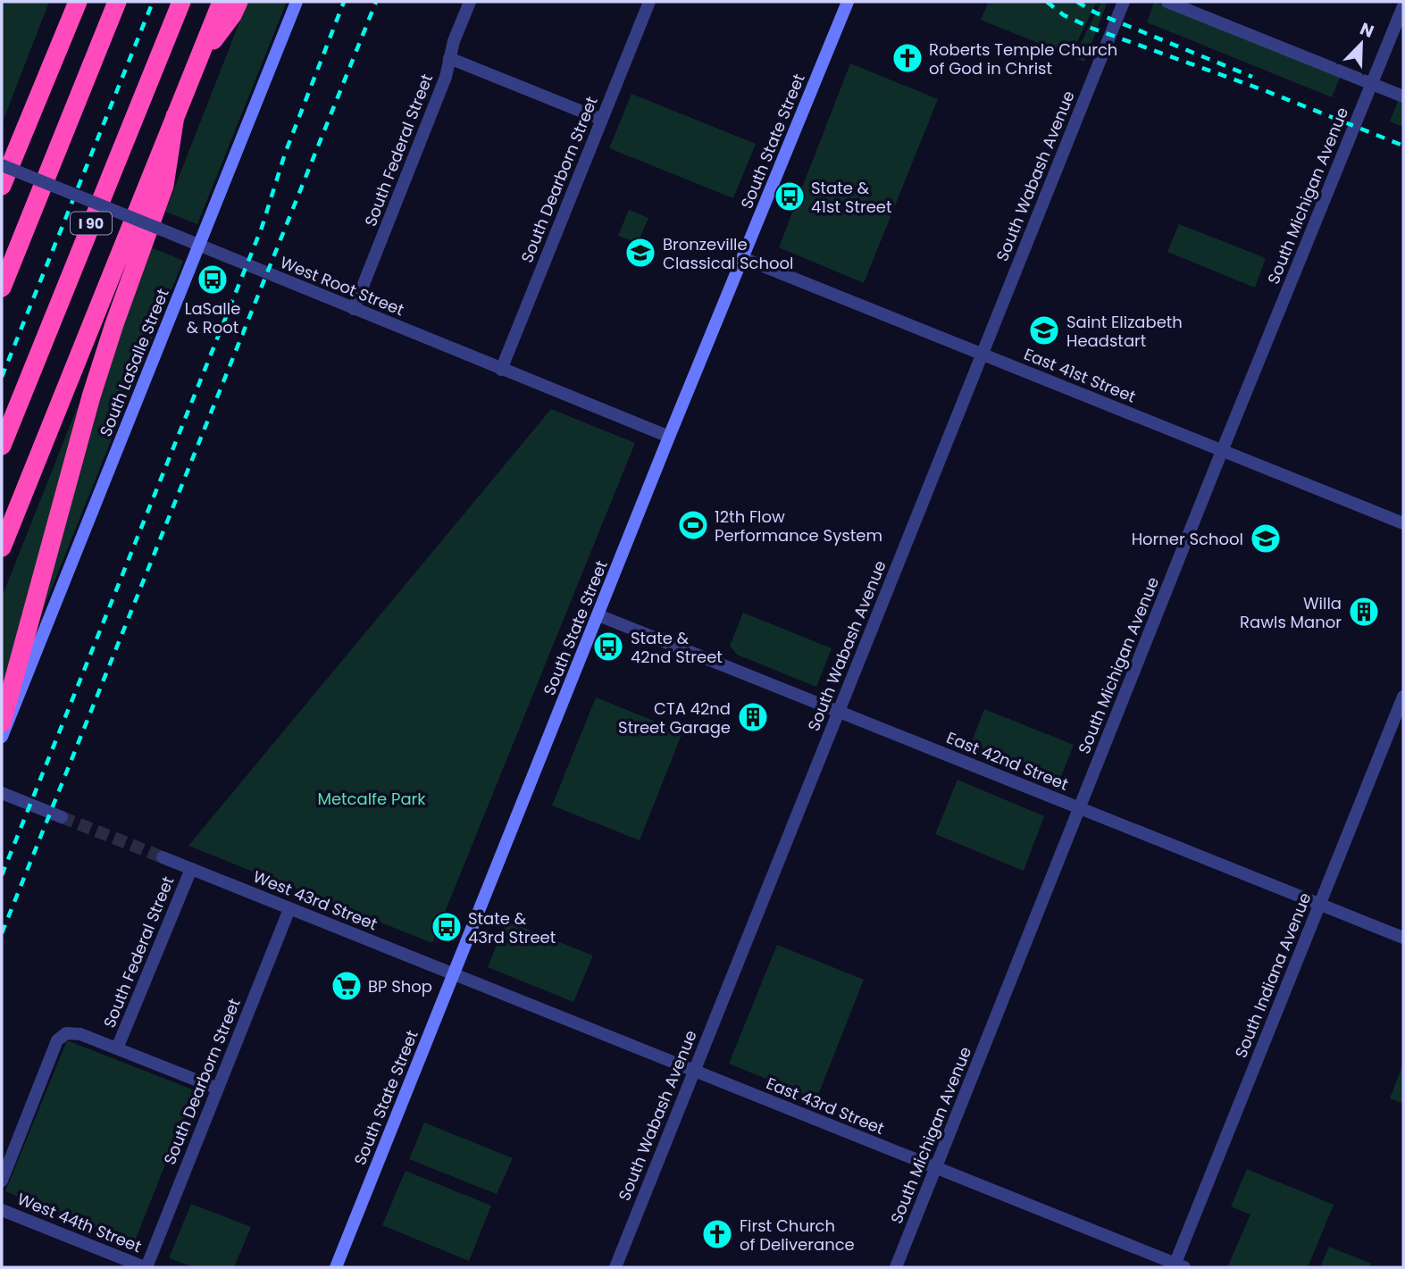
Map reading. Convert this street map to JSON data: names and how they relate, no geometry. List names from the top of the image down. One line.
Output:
{"streets":{"highway":["I 90"],"main road":["South State Street","South LaSalle Street"],"street":["South Federal Street","South Wabash Avenue","South Dearborn Street","South Michigan Avenue","West Root Street","East 41st Street","East 42nd Street","West 43rd Street","South Indiana Avenue","East 43rd Street","West 44th Street"]},"crossings":[["South State Street","West Root Street"],["South State Street","East 41st Street"],["South State Street","East 42nd Street"],["South State Street","West 43rd Street"],["South State Street","East 43rd Street"],["South Federal Street","West Root Street"],["South Federal Street","West 43rd Street"],["South Wabash Avenue","East 41st Street"],["South Wabash Avenue","East 42nd Street"],["South Wabash Avenue","East 43rd Street"],["South Dearborn Street","West Root Street"],["South Dearborn Street","West 43rd Street"],["South Dearborn Street","West 44th Street"],["South Michigan Avenue","East 41st Street"],["South Michigan Avenue","East 42nd Street"],["South Michigan Avenue","East 43rd Street"],["West Root Street","South LaSalle Street"],["East 42nd Street","South Indiana Avenue"],["West 43rd Street","East 43rd Street"],["South Indiana Avenue","East 43rd Street"]],"parks":["Metcalfe Park"],"places":{"church":["Roberts Temple Church of God in Christ","First Church of Deliverance"],"bus stop":["State & 41st Street","LaSalle & Root","State & 42nd Street","State & 43rd Street"],"school or university":["Bronzeville Classical School","Saint Elizabeth Headstart","Horner School"],"sports":["12th Flow Performance System"],"building":["Willa Rawls Manor","CTA 42nd Street Garage"],"supermarket":["BP Shop"]},"north":"top right"}
